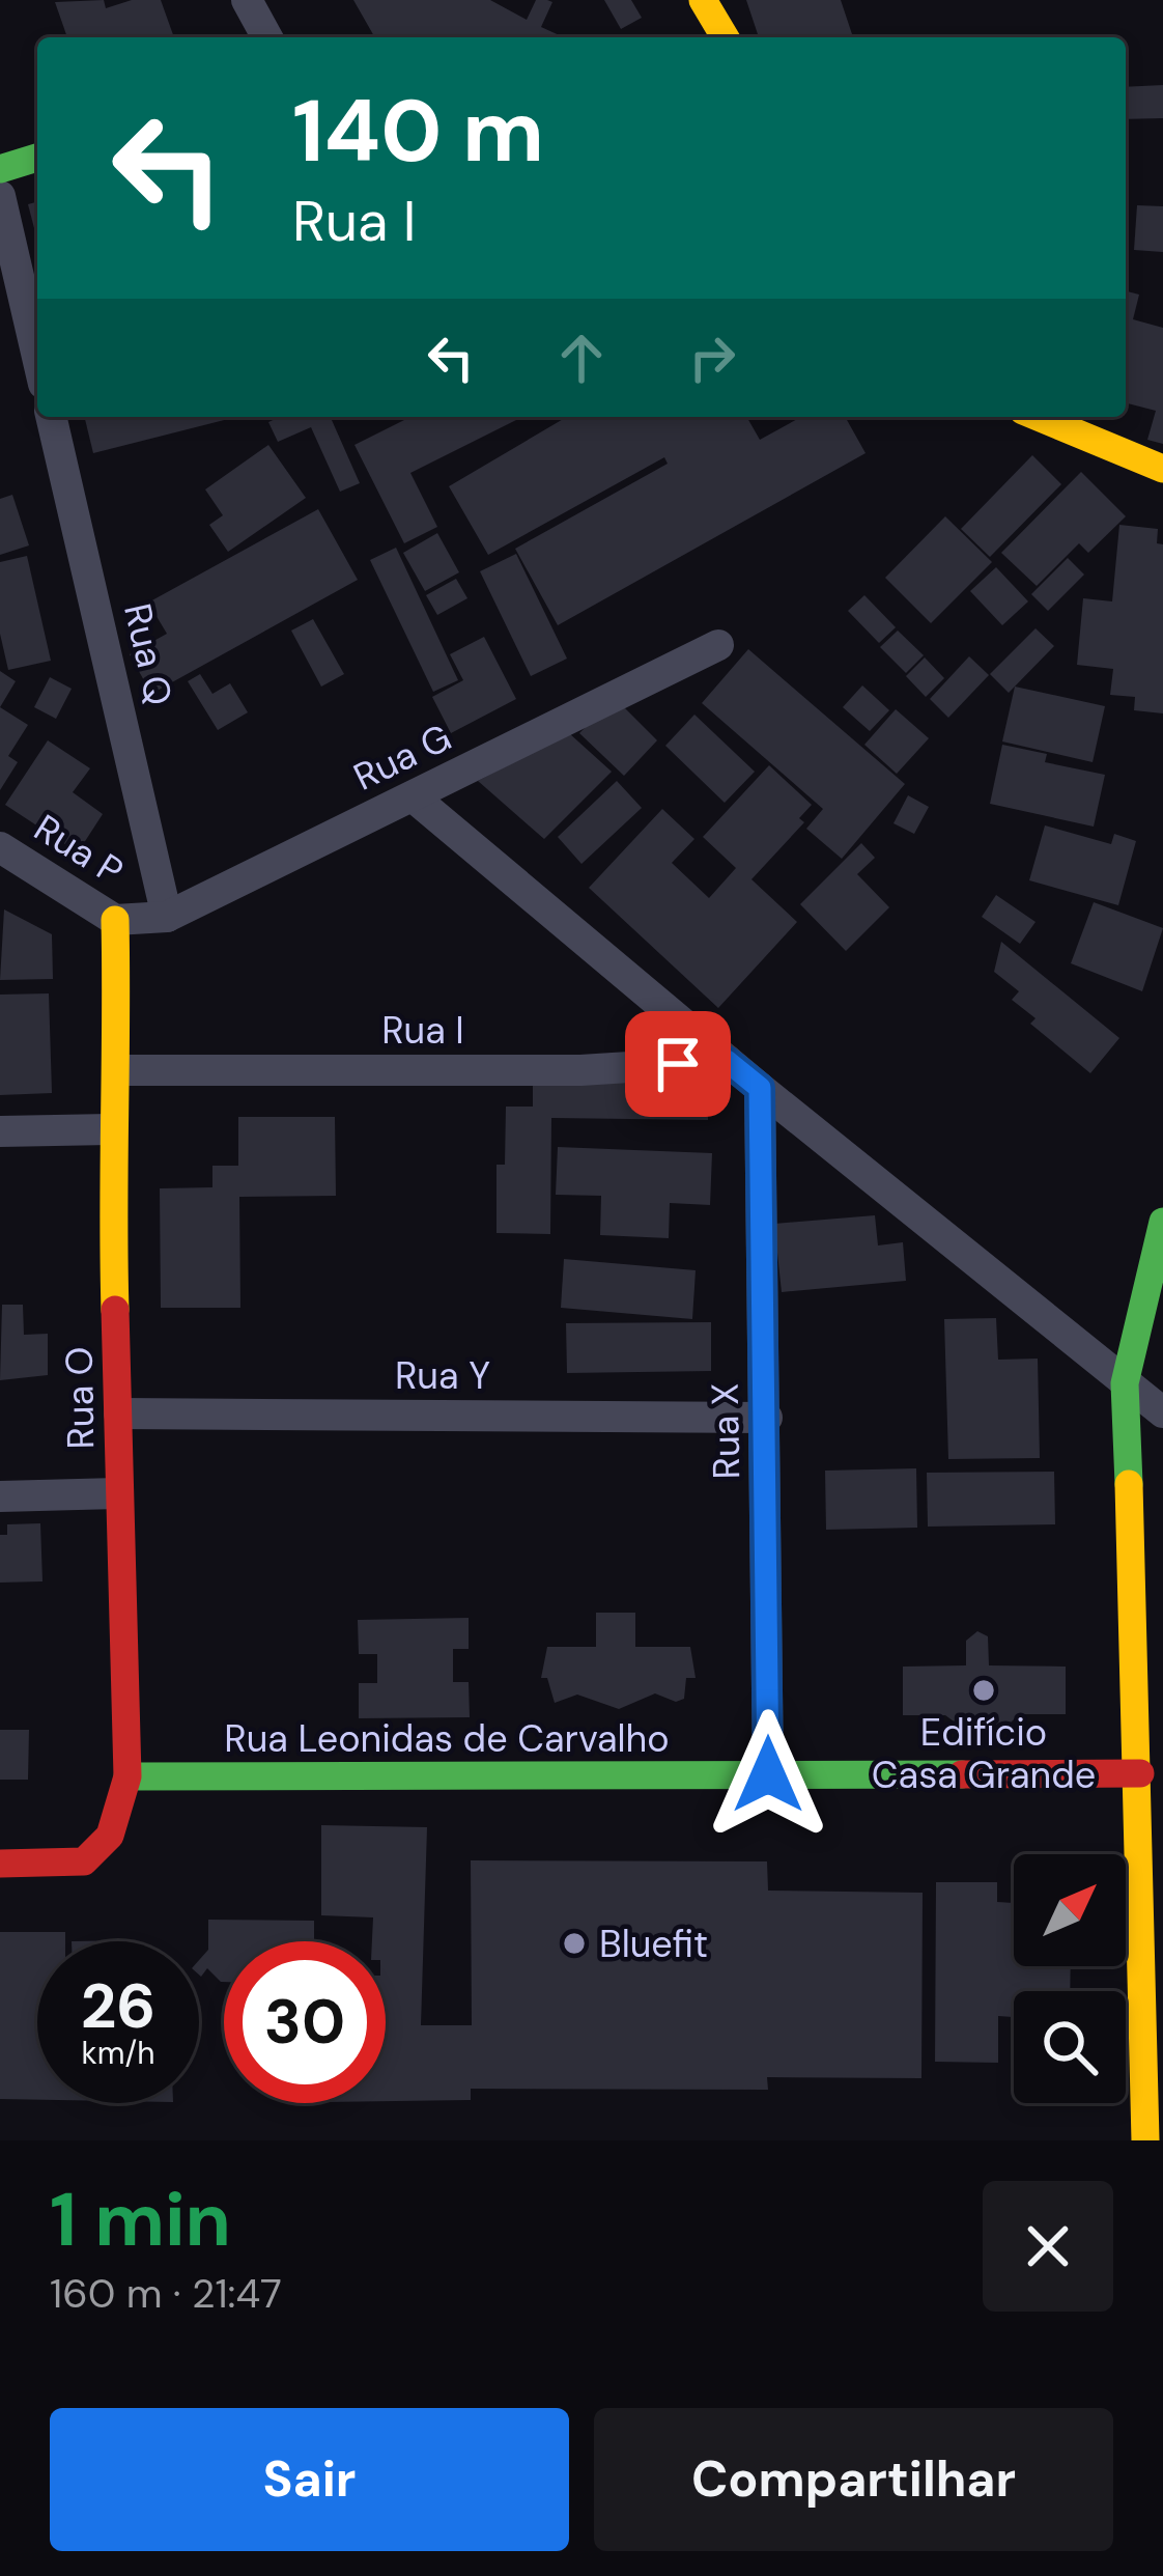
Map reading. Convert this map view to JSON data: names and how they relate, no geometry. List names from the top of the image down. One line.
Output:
{"streets":{"street":["Rua Q","Rua G","Rua P","Rua I","Rua Y","Rua O","Rua X","Rua Leonidas de Carvalho"]},"crossings":[["Rua Q","Rua G"],["Rua G","Rua P"],["Rua G","Rua O"],["Rua P","Rua O"],["Rua I","Rua O"],["Rua Y","Rua O"],["Rua Y","Rua X"],["Rua O","Rua Leonidas de Carvalho"],["Rua X","Rua Leonidas de Carvalho"]],"places":["Edifício Casa Grande","Bluefit"],"north":"top right","page":{"turn":["140 m","Rua I"],"speed":"26 km/h","limit":"30","heading":["1 min","160 m · 21:47"],"buttons":["Sair","Compartilhar"]}}
